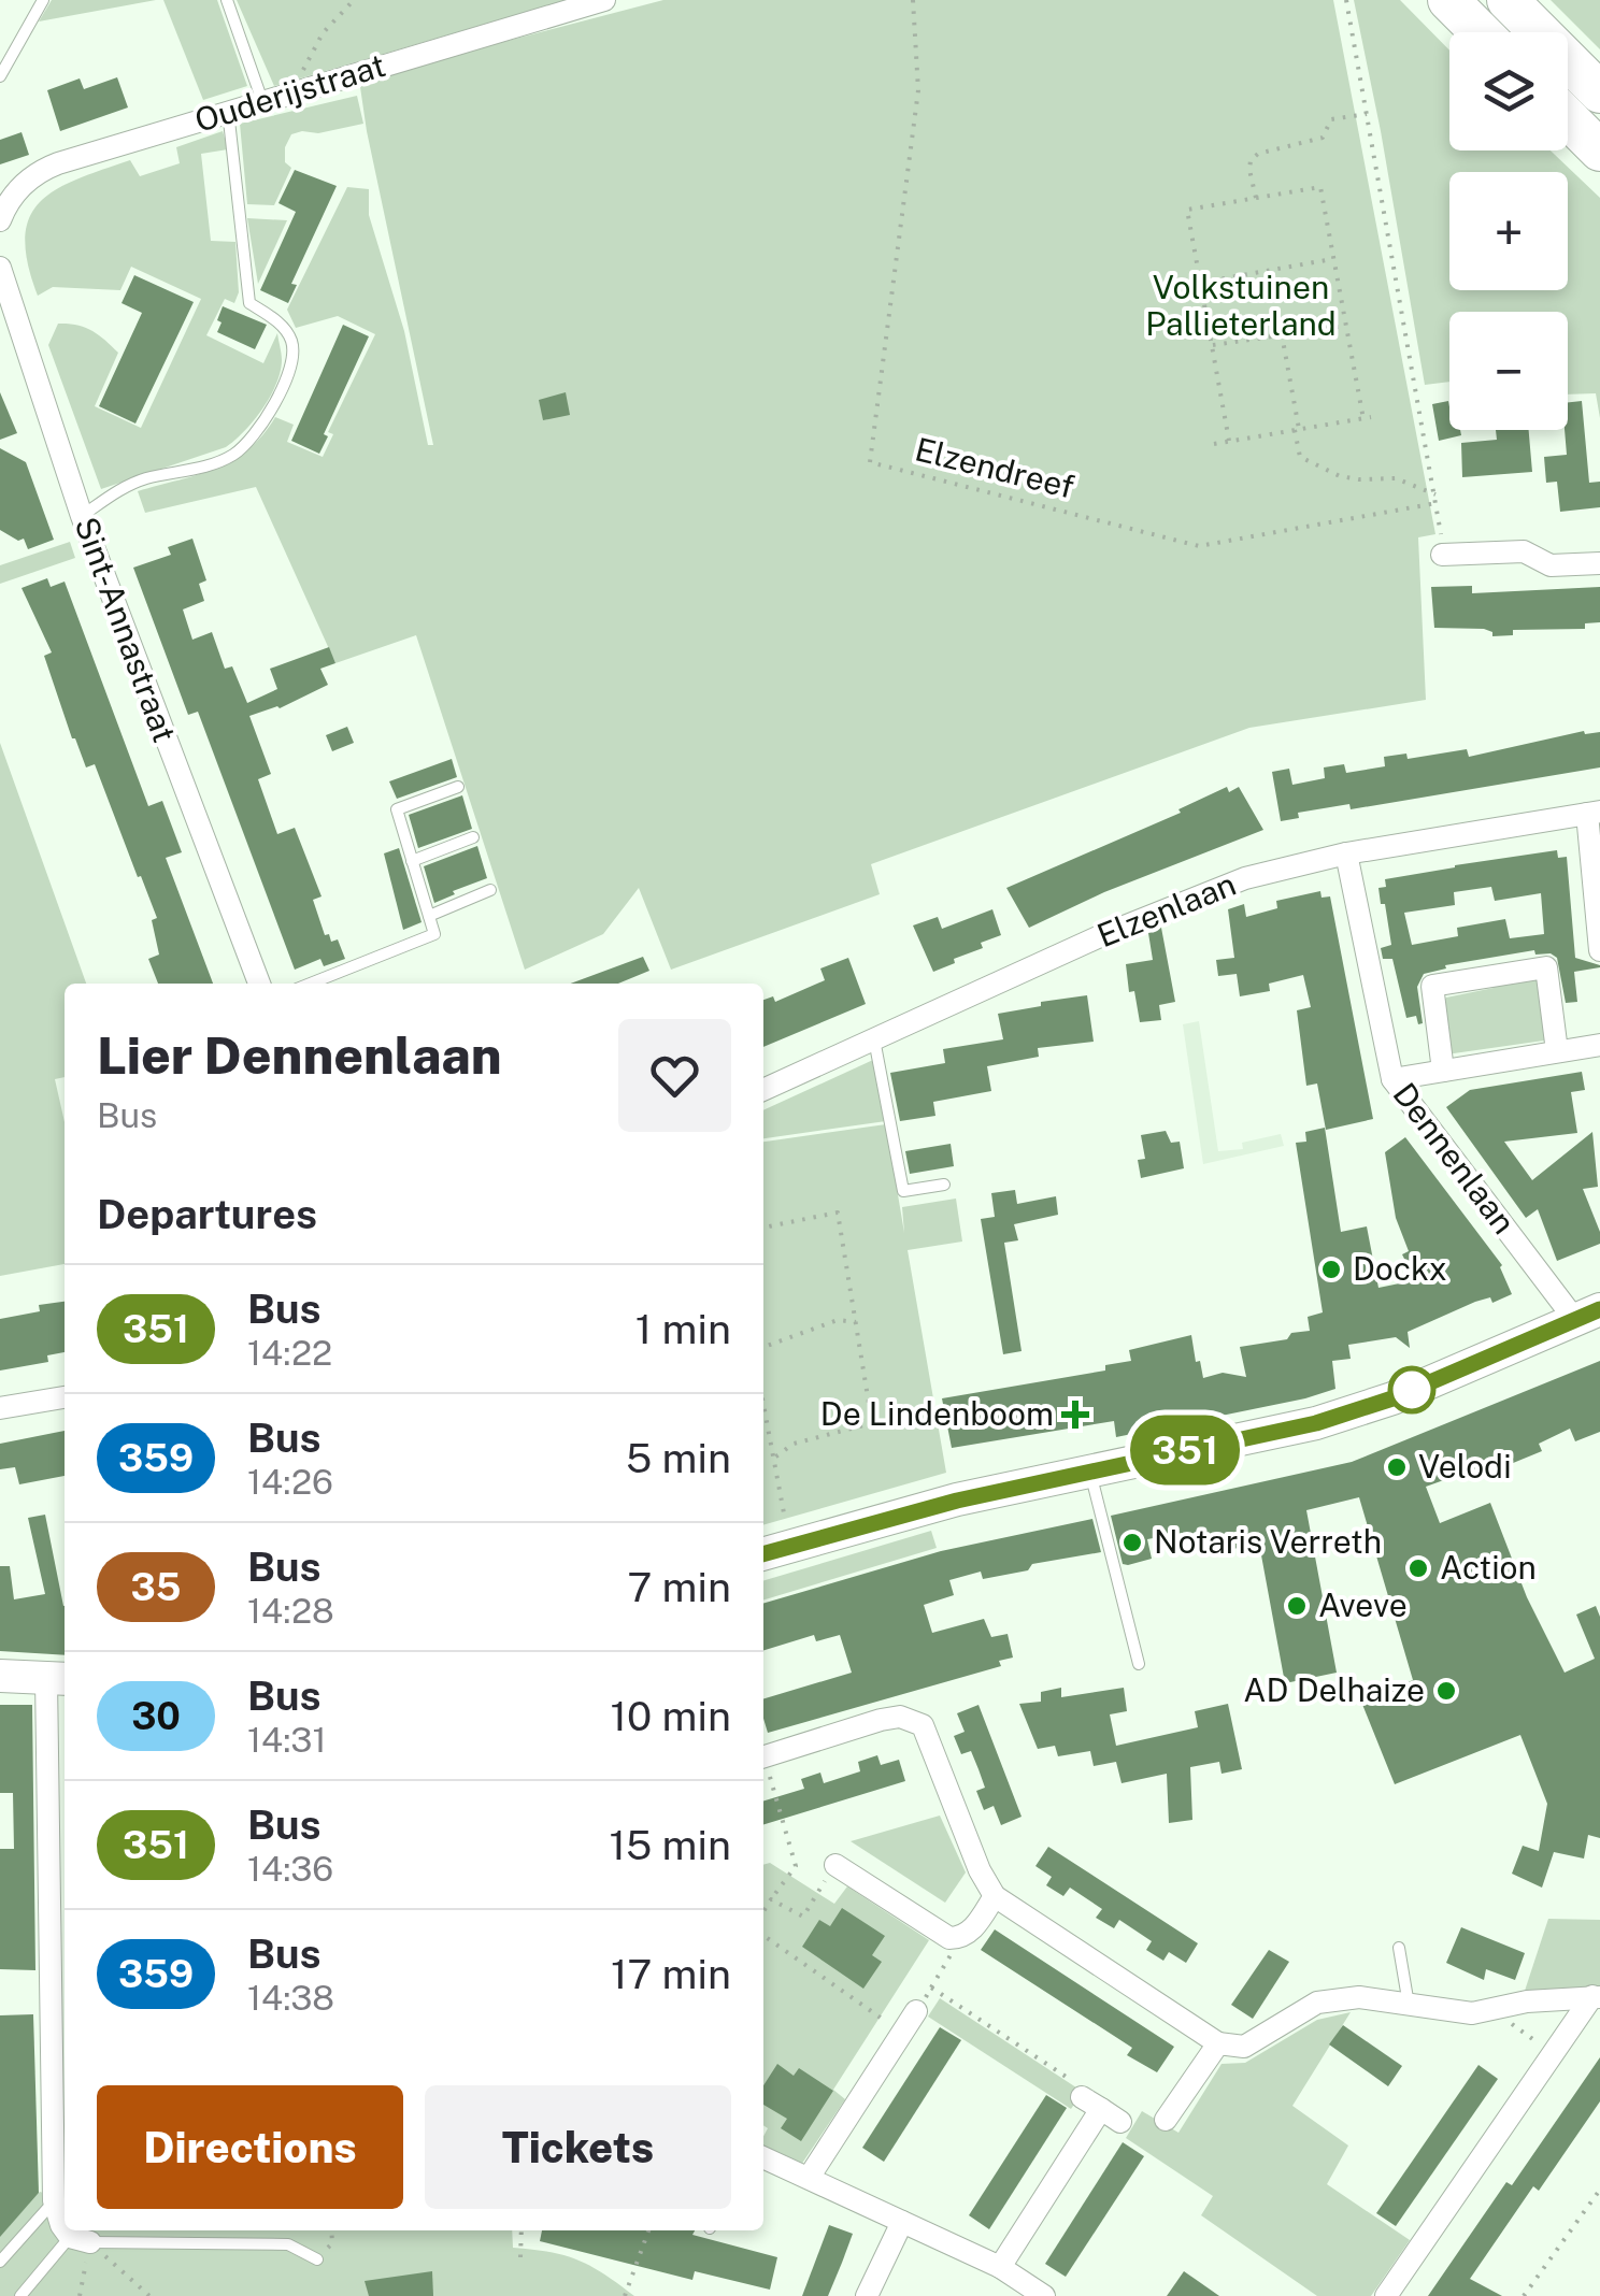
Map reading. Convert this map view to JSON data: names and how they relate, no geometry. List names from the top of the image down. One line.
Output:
{"streets":{"street":["Ouderijstraat","Sint-Annastraat","Elzenlaan","Dennenlaan"],"path":["Elzendreef"]},"crossings":[["Elzenlaan","Dennenlaan"]],"parks":["Volkstuinen Pallieterland"],"places":{"other":["Dockx","Velodi","Notaris Verreth","Action","Aveve","AD Delhaize"],"health":["De Lindenboom"]},"lines":["bus line 351"],"page":{"on_map":"351","map_buttons":["+","−"],"heading":[["Lier Dennenlaan","Bus"],"Departures"],"list":[{"mark":"351","name":"Bus","note":"14:22","value":"1 min"},{"mark":"359","name":"Bus","note":"14:26","value":"5 min"},{"mark":"35","name":"Bus","note":"14:28","value":"7 min"},{"mark":"30","name":"Bus","note":"14:31","value":"10 min"},{"mark":"351","name":"Bus","note":"14:36","value":"15 min"},{"mark":"359","name":"Bus","note":"14:38","value":"17 min"}],"buttons":["Directions","Tickets"]}}
